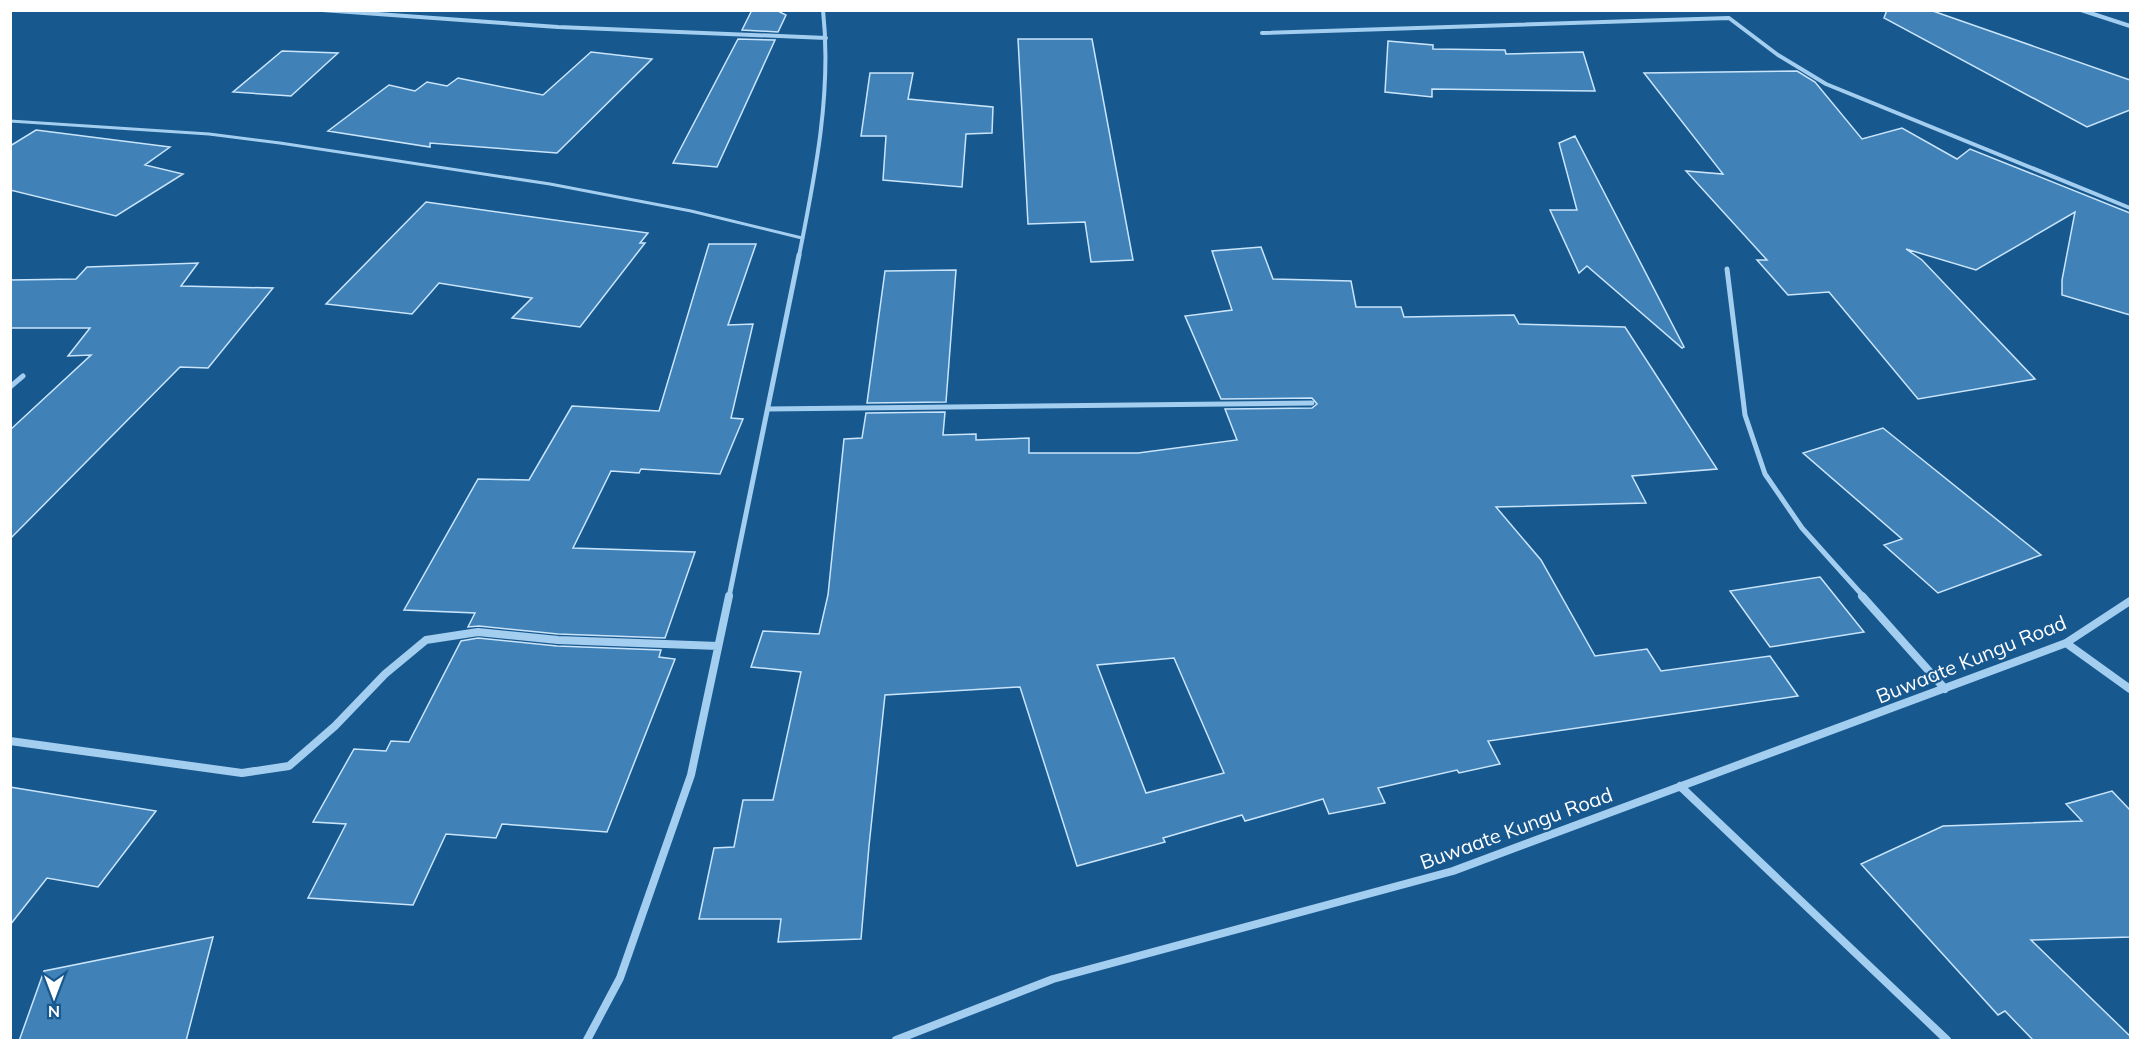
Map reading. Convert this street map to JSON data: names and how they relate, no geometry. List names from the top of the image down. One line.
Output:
{"streets":{"street":["Buwaate Kungu Road"]},"north":"bottom"}
